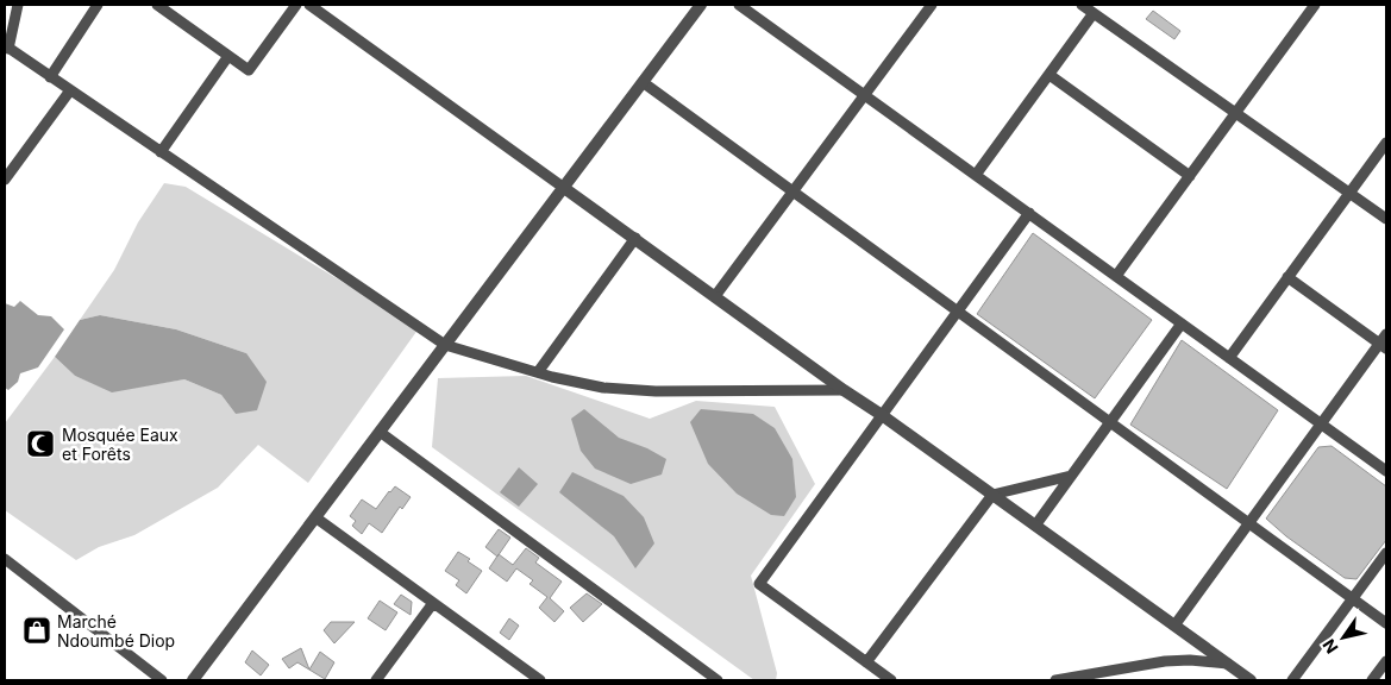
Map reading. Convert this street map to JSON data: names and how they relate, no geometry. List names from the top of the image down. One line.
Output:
{"places":{"mosque":["Mosquée Eaux et Forêts"],"shop":["Marché Ndoumbé Diop"]},"north":"bottom left"}
